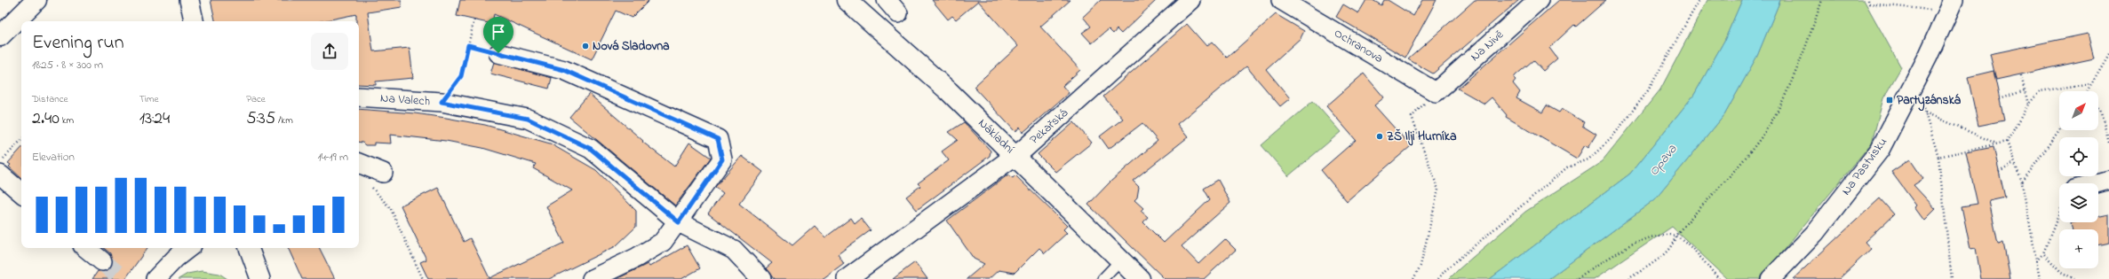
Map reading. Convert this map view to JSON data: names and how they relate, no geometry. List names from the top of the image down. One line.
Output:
{"streets":{"street":["Ochranova","Na Nivě","Na Valech","Pekařská","Nákladní","Na Pastvisku"]},"crossings":[["Ochranova","Na Nivě"],["Pekařská","Nákladní"]],"water":["Opava"],"places":{"other":["Nová Sladovna","ZŠ Ilji Hurníka"],"transit":["Partyzánská"]},"north":"top right","page":{"heading":["Evening run","18:25 · 8 × 300 m"],"stats":[["Distance","2.40 km"],["Time","13:24"],["Pace","5:35 /km"]],"map_buttons":"+","chart":["Elevation","14–19 m"]}}
